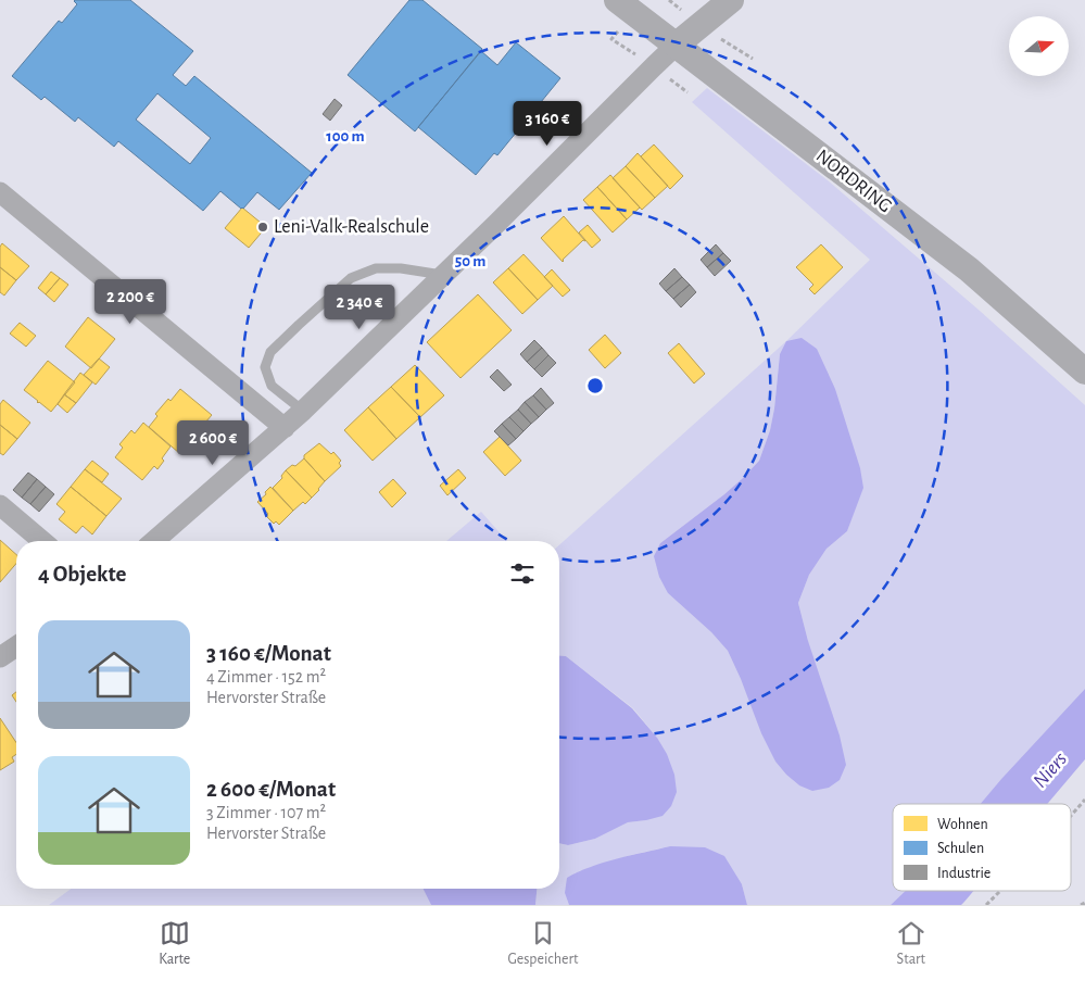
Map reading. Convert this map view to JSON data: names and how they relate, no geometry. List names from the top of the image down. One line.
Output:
{"streets":{"street":["NORDRING"]},"water":["Niers"],"places":["Leni-Valk-Realschule"],"legend":["Wohnen","Schulen","Industrie"],"north":"right","page":{"price":["3 160 €","2 200 €","2 340 €","2 600 €"],"heading":"4 Objekte","list":[{"name":"3 160 €/Monat","note":"4 Zimmer · 152 m² · Hervorster Straße"},{"name":"2 600 €/Monat","note":"3 Zimmer · 107 m² · Hervorster Straße"}],"tabs":["Karte","Gespeichert","Start"]},"rings":["100 m","50 m"]}
